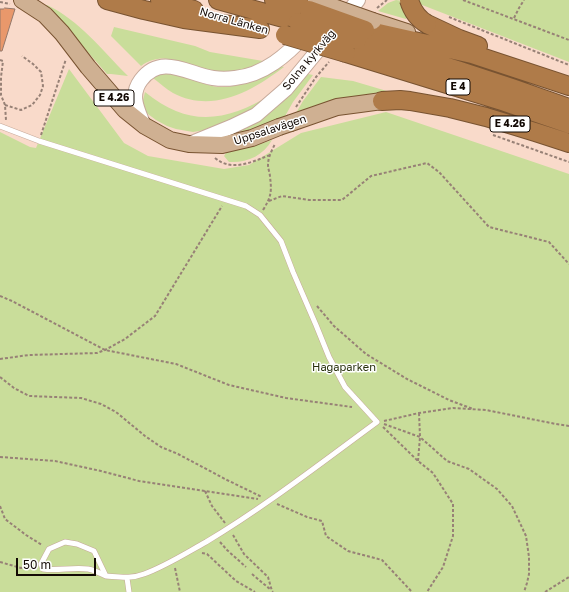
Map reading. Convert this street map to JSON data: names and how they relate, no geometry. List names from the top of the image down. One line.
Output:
{"streets":{"highway":["Norra Länken","E 4","E 4.26","Uppsalavägen"],"street":["Solna kyrkväg"]},"crossings":[["Norra Länken","E 4"],["Solna kyrkväg","Uppsalavägen"]],"parks":["Hagaparken"],"scale_bar":"50 m"}
